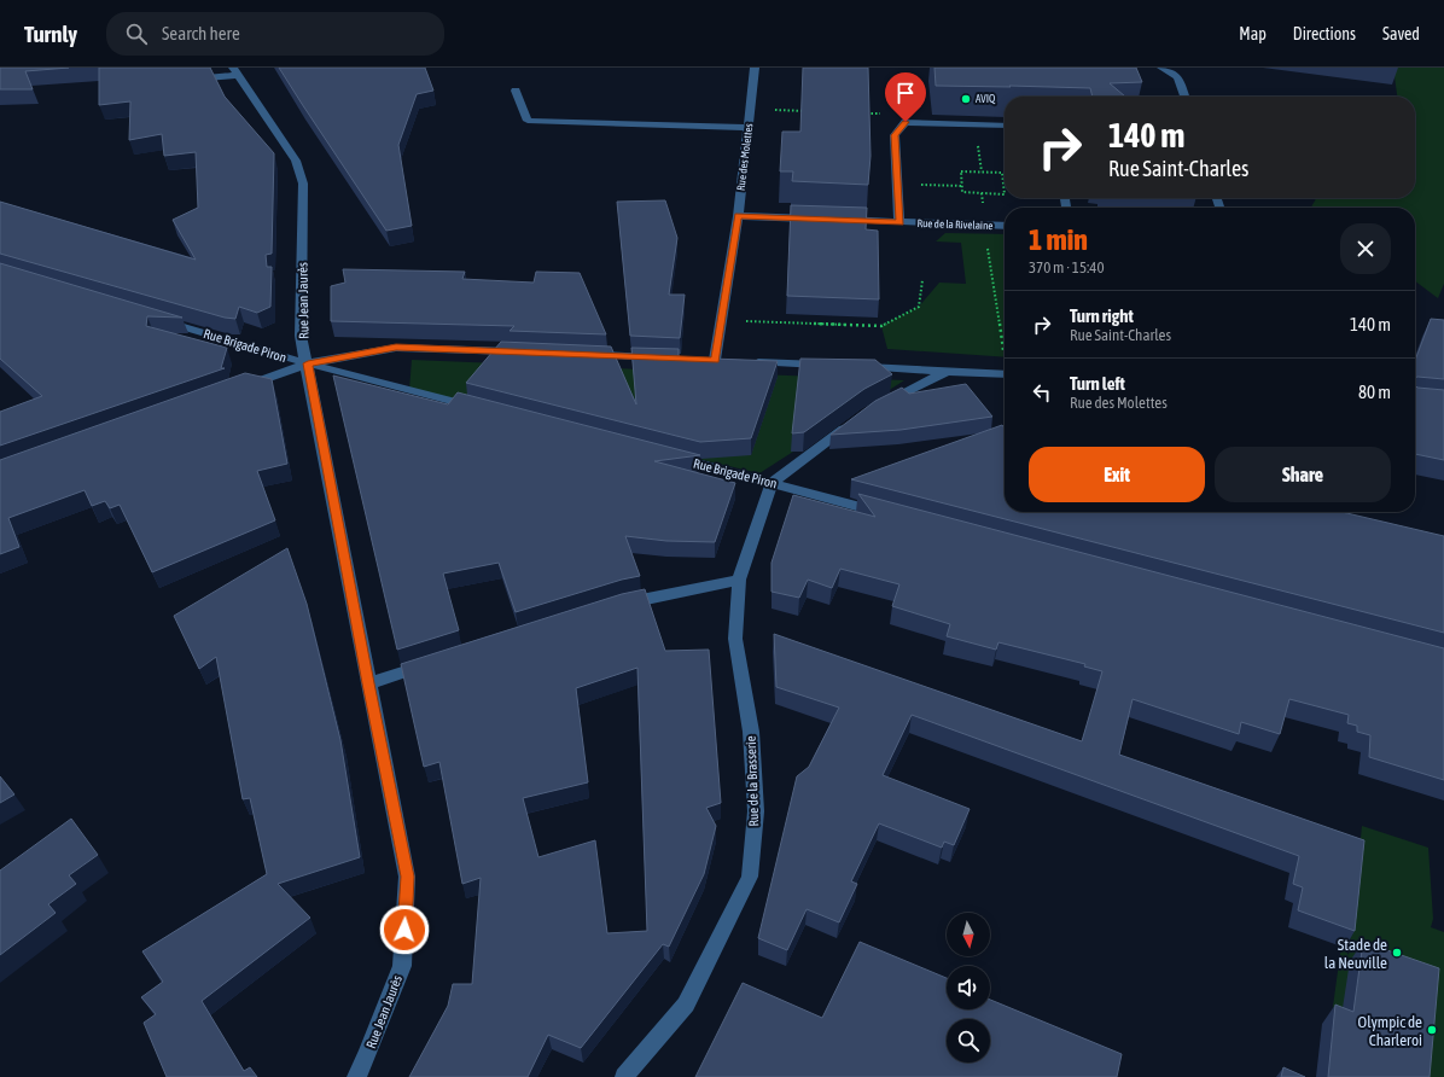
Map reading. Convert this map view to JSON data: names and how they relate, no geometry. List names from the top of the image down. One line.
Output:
{"streets":{"street":["Rue des Molettes","Rue de la Rivelaine","Rue Jean Jaurès","Rue Brigade Piron","Rue de la Brasserie"]},"crossings":[["Rue Jean Jaurès","Rue Brigade Piron"],["Rue Brigade Piron","Rue de la Brasserie"]],"places":["AVIQ","Stade de la Neuville","Olympic de Charleroi"],"north":"bottom","page":{"header":"Turnly","search":"Search here","nav":["Map","Directions","Saved"],"turn":["140 m","Rue Saint-Charles"],"heading":["1 min","370 m · 15:40"],"list":[{"name":"Turn right","note":"Rue Saint-Charles","value":"140 m"},{"name":"Turn left","note":"Rue des Molettes","value":"80 m"}],"buttons":["Exit","Share"]}}
